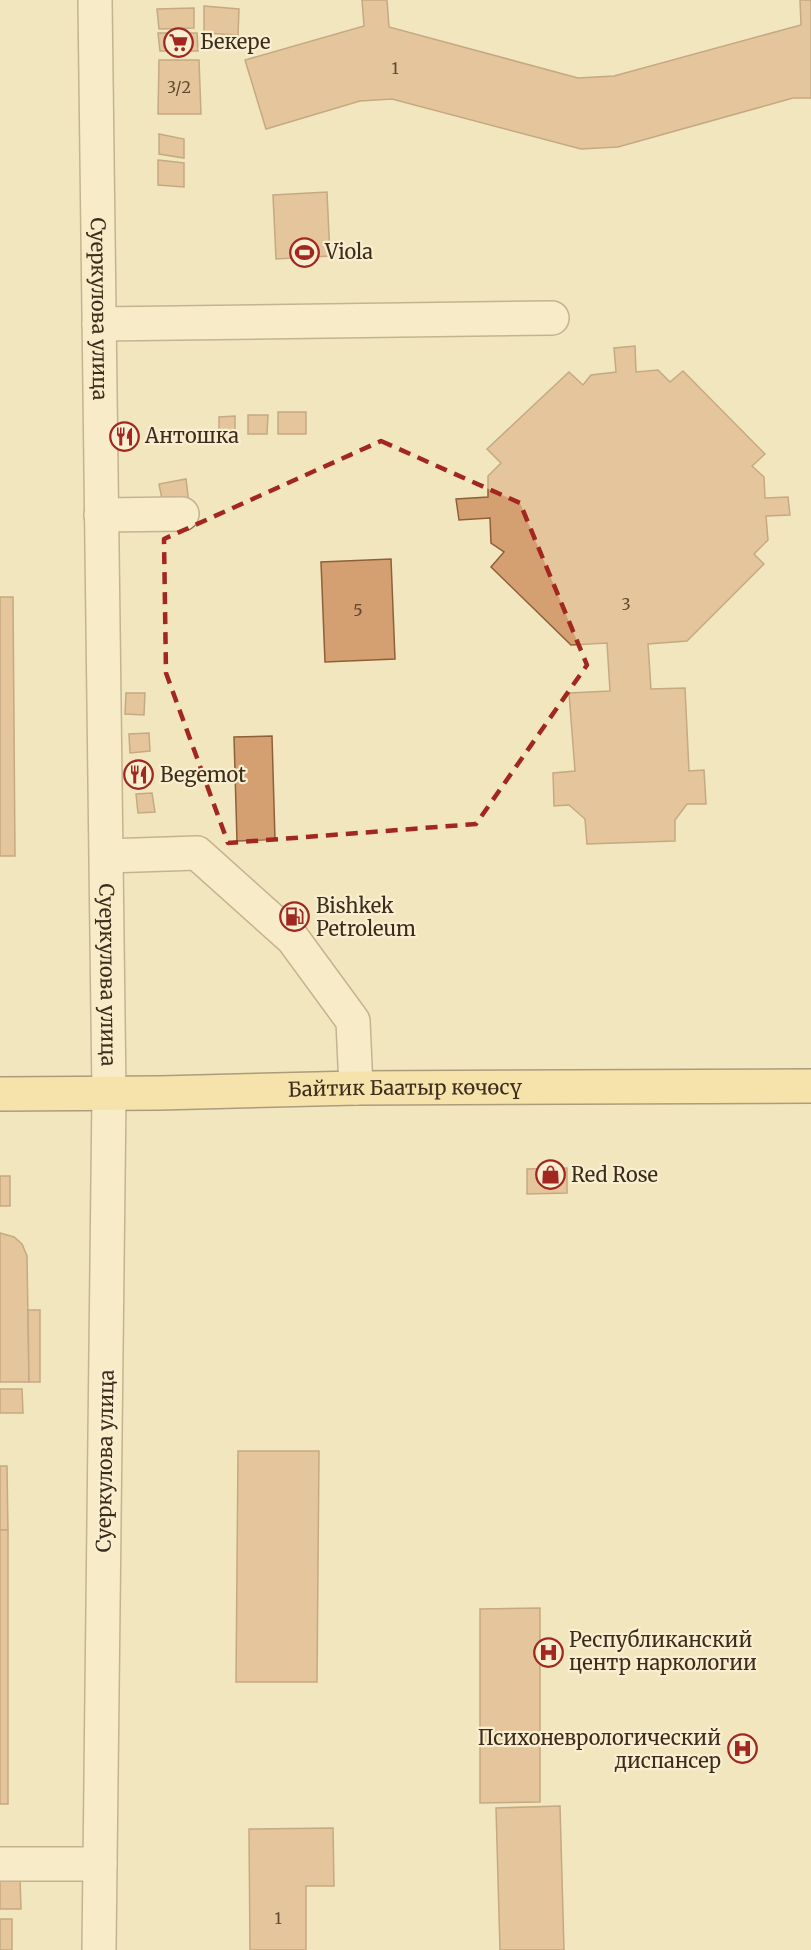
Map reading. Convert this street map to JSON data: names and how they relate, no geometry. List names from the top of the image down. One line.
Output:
{"streets":{"main road":["Байтик Баатыр көчөсү"],"street":["Суеркулова улица"]},"crossings":[["Суеркулова улица","Байтик Баатыр көчөсү"]],"places":{"supermarket":["Бекере"],"sports":["Viola"],"restaurant":["Антошка","Begemot"],"fuel station":["Bishkek Petroleum"],"shop":["Red Rose"],"hospital":["Республиканский центр наркологии","Психоневрологический диспансер"]},"house_numbers":["1","3/2","3","5","1"]}
